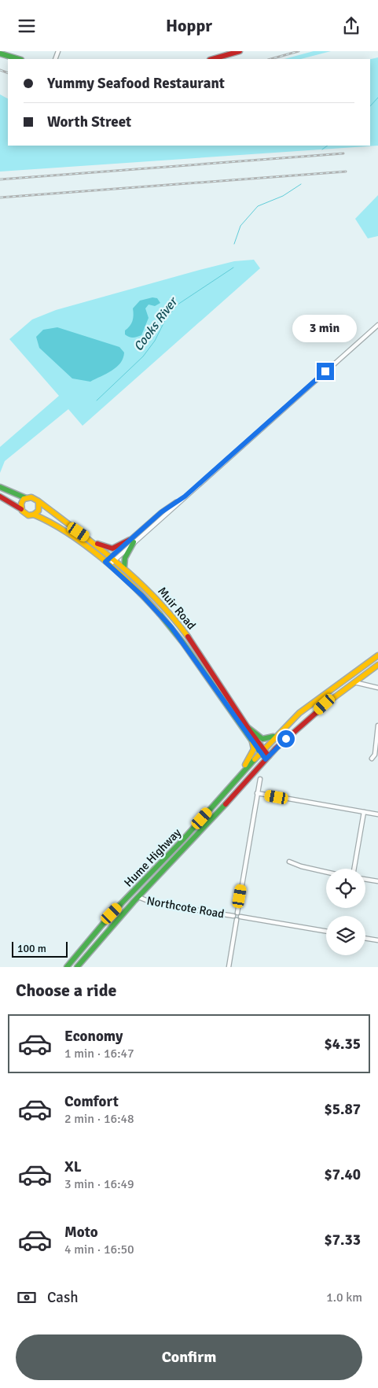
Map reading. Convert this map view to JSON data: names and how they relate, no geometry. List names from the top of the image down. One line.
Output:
{"streets":{"main road":["Muir Road","Hume Highway"],"street":["Northcote Road"]},"crossings":[["Muir Road","Hume Highway"],["Hume Highway","Northcote Road"]],"water":["Cooks River"],"scale_bar":"100 m","page":{"header":"Hoppr","banner":["Yummy Seafood Restaurant","Worth Street"],"bubble":"3 min","scale":"100 m","heading":"Choose a ride","list":[{"name":"Economy","note":"1 min · 16:47","value":"$4.35"},{"name":"Comfort","note":"2 min · 16:48","value":"$5.87"},{"name":"XL","note":"3 min · 16:49","value":"$7.40"},{"name":"Moto","note":"4 min · 16:50","value":"$7.33"}],"pay":["Cash","1.0 km"],"buttons":"Confirm"}}
